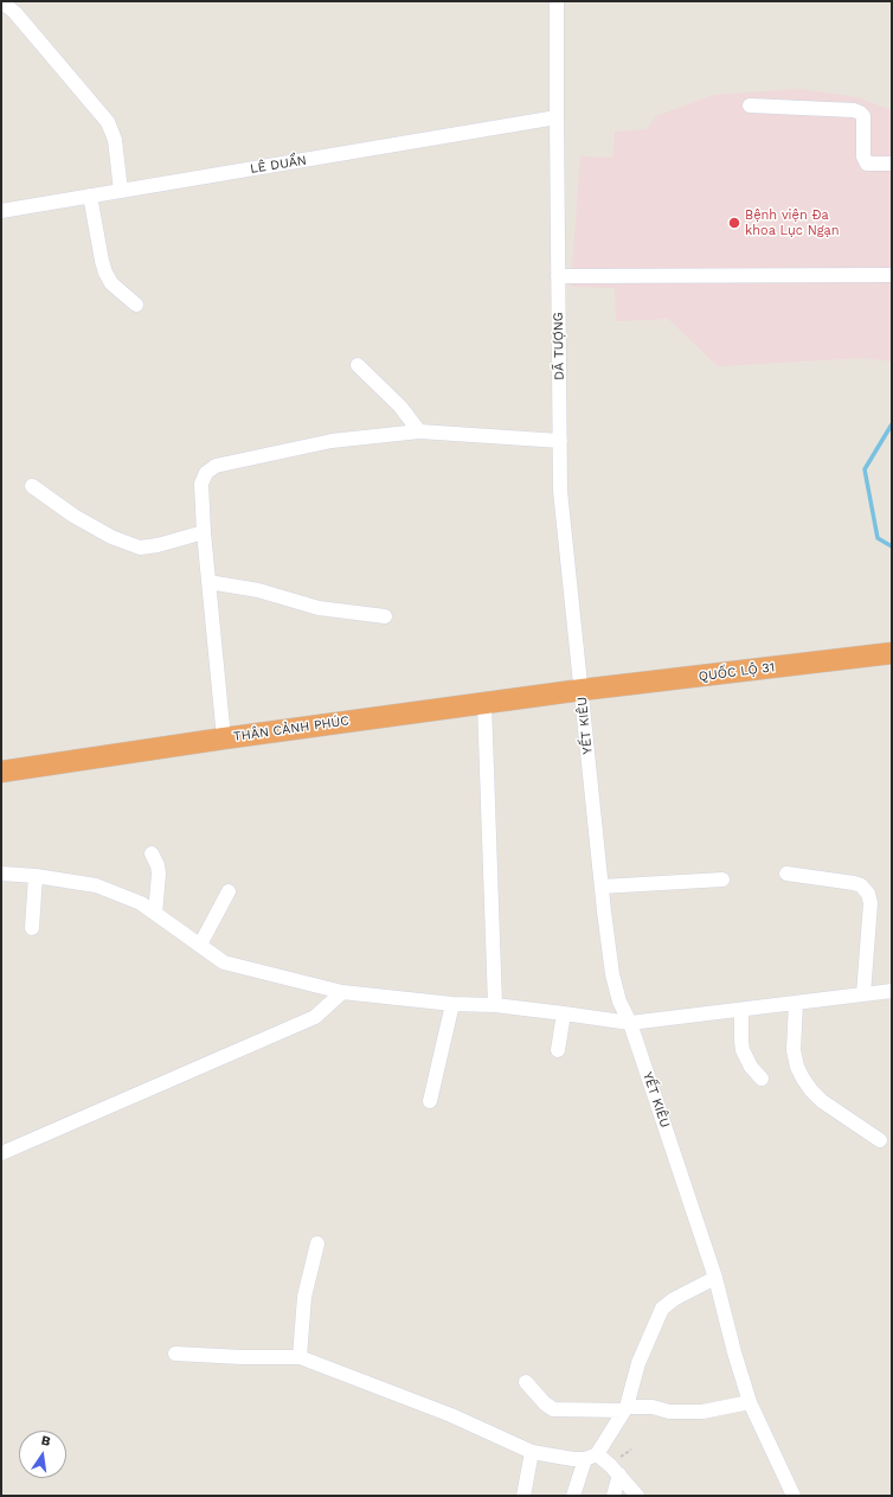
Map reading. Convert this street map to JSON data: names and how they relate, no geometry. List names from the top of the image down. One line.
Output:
{"streets":{"highway":["QUỐC LỘ 31","THÂN CẢNH PHÚC"],"street":["LÊ DUẨN","DÃ TƯỢNG","YẾT KIÊU"]},"crossings":[["LÊ DUẨN","DÃ TƯỢNG"],["DÃ TƯỢNG","QUỐC LỘ 31"],["DÃ TƯỢNG","YẾT KIÊU"],["DÃ TƯỢNG","THÂN CẢNH PHÚC"],["QUỐC LỘ 31","YẾT KIÊU"],["QUỐC LỘ 31","THÂN CẢNH PHÚC"],["YẾT KIÊU","THÂN CẢNH PHÚC"]],"places":["Bệnh viện Đa khoa Lục Ngạn"],"north":"top"}
